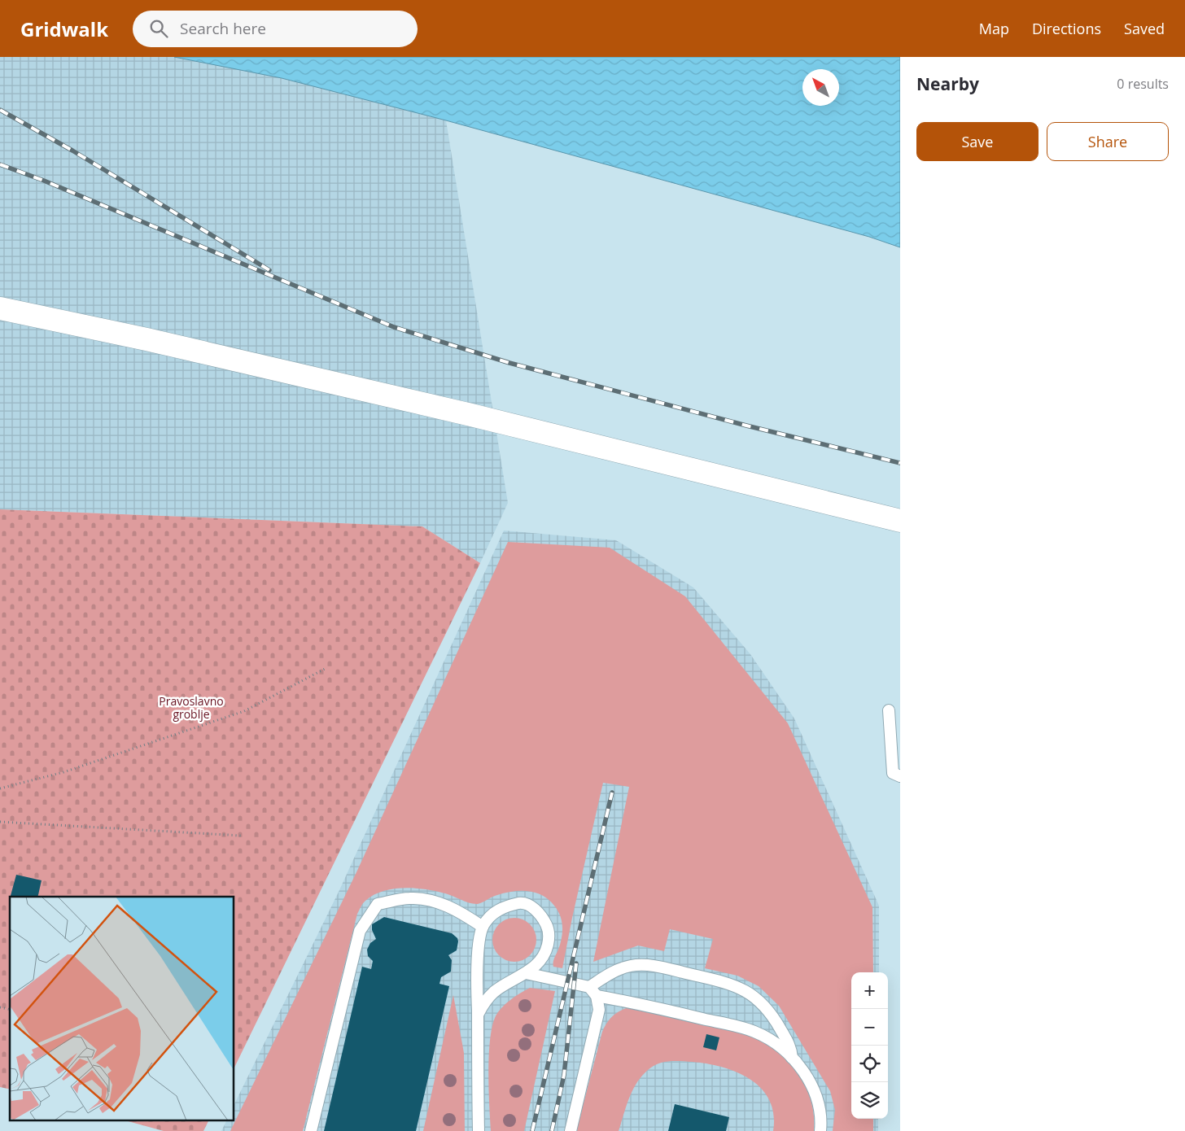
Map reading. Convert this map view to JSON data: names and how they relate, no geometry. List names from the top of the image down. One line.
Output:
{"parks":["Pravoslavno groblje"],"north":"top left","page":{"header":"Gridwalk","search":"Search here","nav":["Map","Directions","Saved"],"heading":["Nearby","0 results"],"buttons":["Save","Share"],"map_buttons":["+","−"]}}
